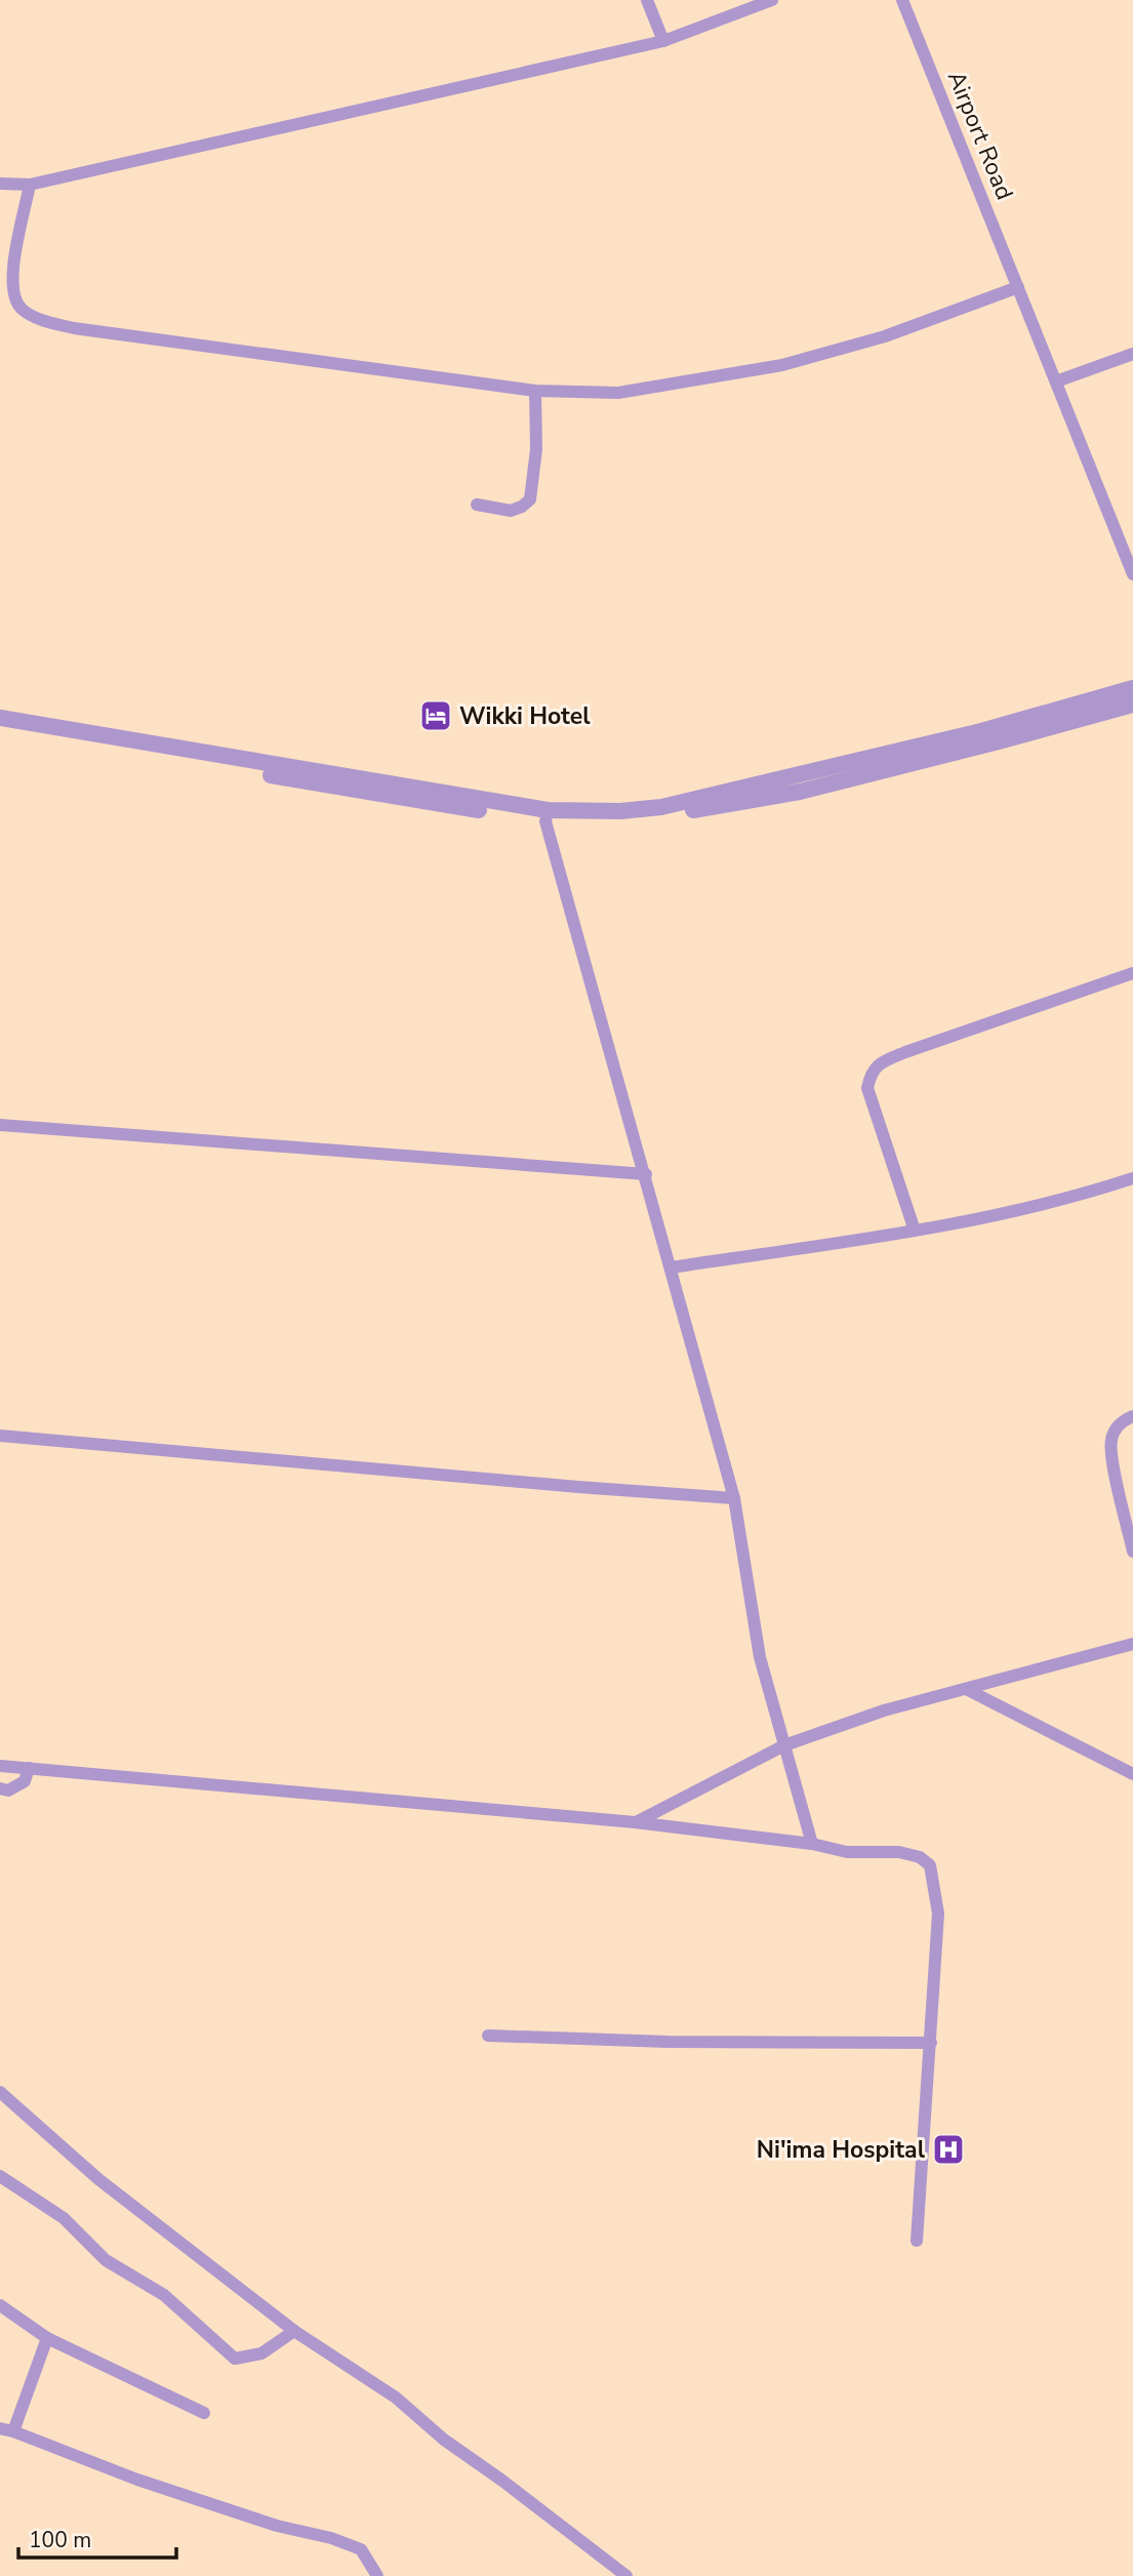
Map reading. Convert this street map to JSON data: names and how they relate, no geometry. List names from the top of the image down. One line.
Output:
{"streets":{"street":["Airport Road"]},"places":{"hotel":["Wikki Hotel"],"hospital":["Ni'ima Hospital"]},"scale_bar":"100 m"}
